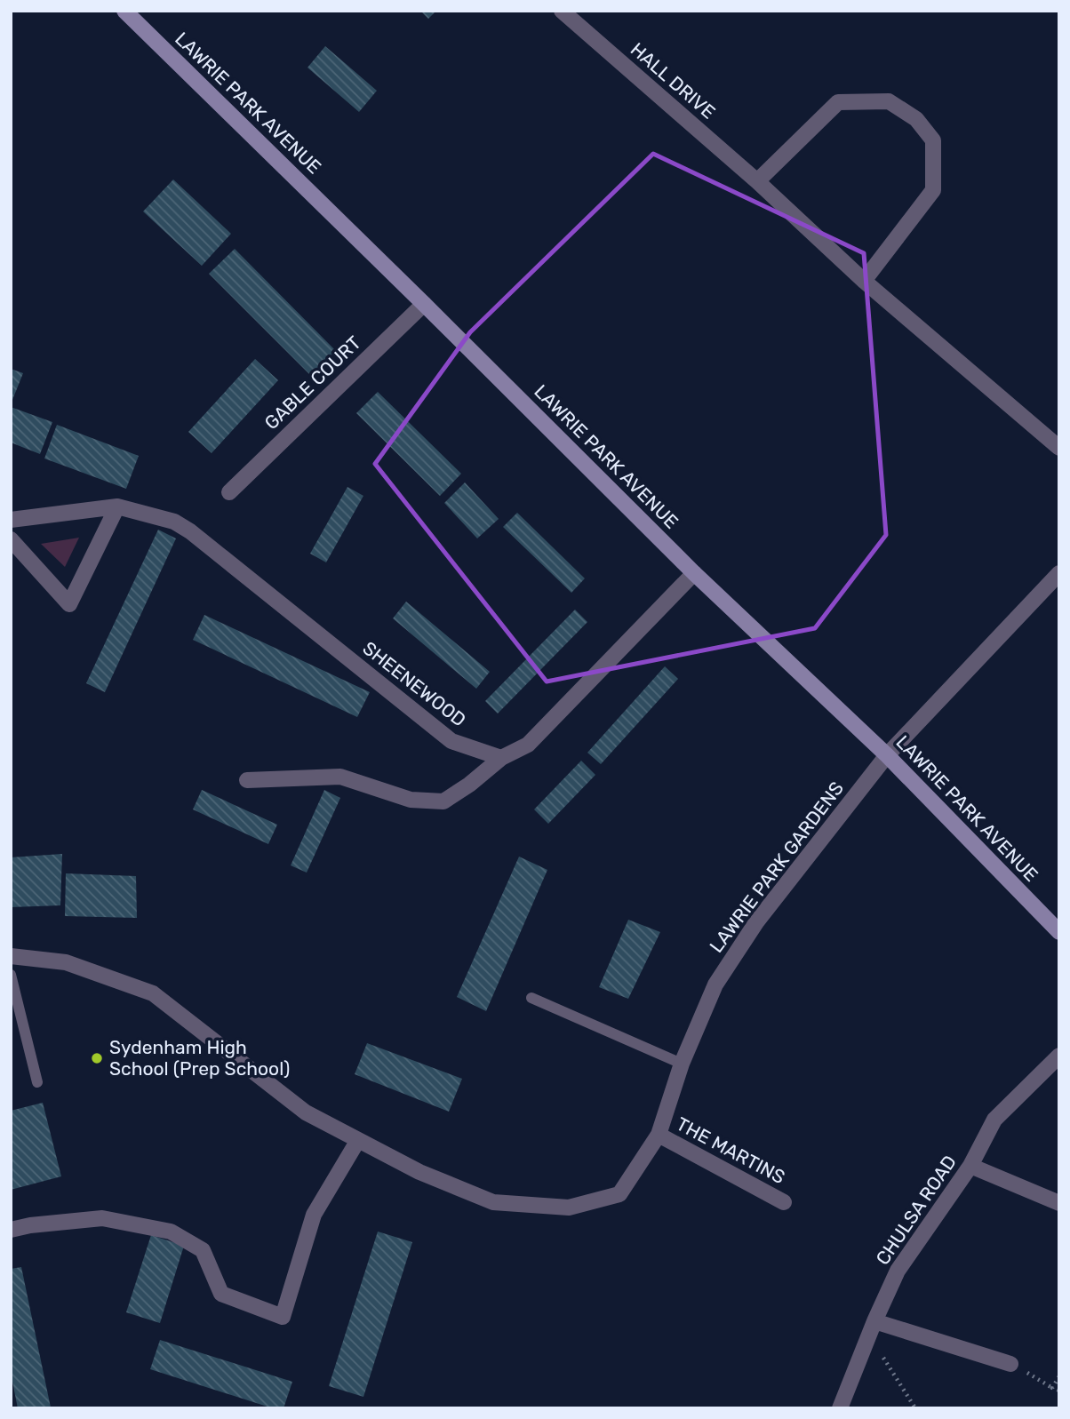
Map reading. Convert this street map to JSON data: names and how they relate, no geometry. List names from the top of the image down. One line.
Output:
{"streets":{"street":["HALL DRIVE","LAWRIE PARK AVENUE","GABLE COURT","SHEENEWOOD","LAWRIE PARK GARDENS","THE MARTINS","CHULSA ROAD"]},"crossings":[["LAWRIE PARK AVENUE","GABLE COURT"],["LAWRIE PARK AVENUE","LAWRIE PARK GARDENS"],["LAWRIE PARK GARDENS","THE MARTINS"]],"places":["Sydenham High School (Prep School)"]}
